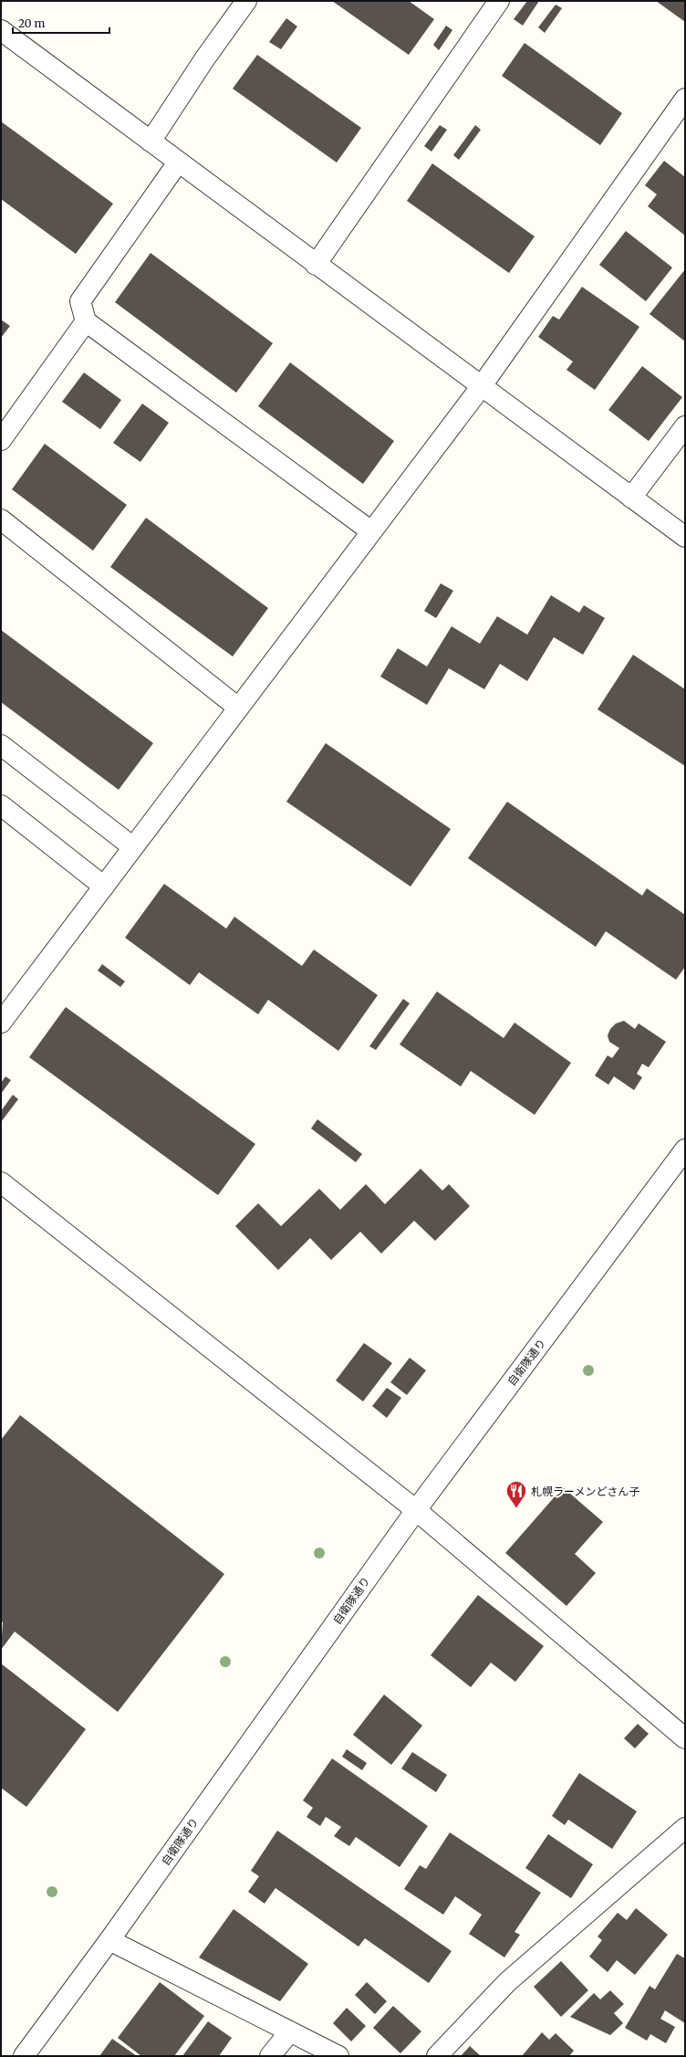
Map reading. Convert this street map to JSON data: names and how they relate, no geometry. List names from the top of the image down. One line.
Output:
{"streets":{"street":["自衛隊通り"]},"places":{"restaurant":["札幌ラーメンどさん子"]},"scale_bar":"20 m"}
